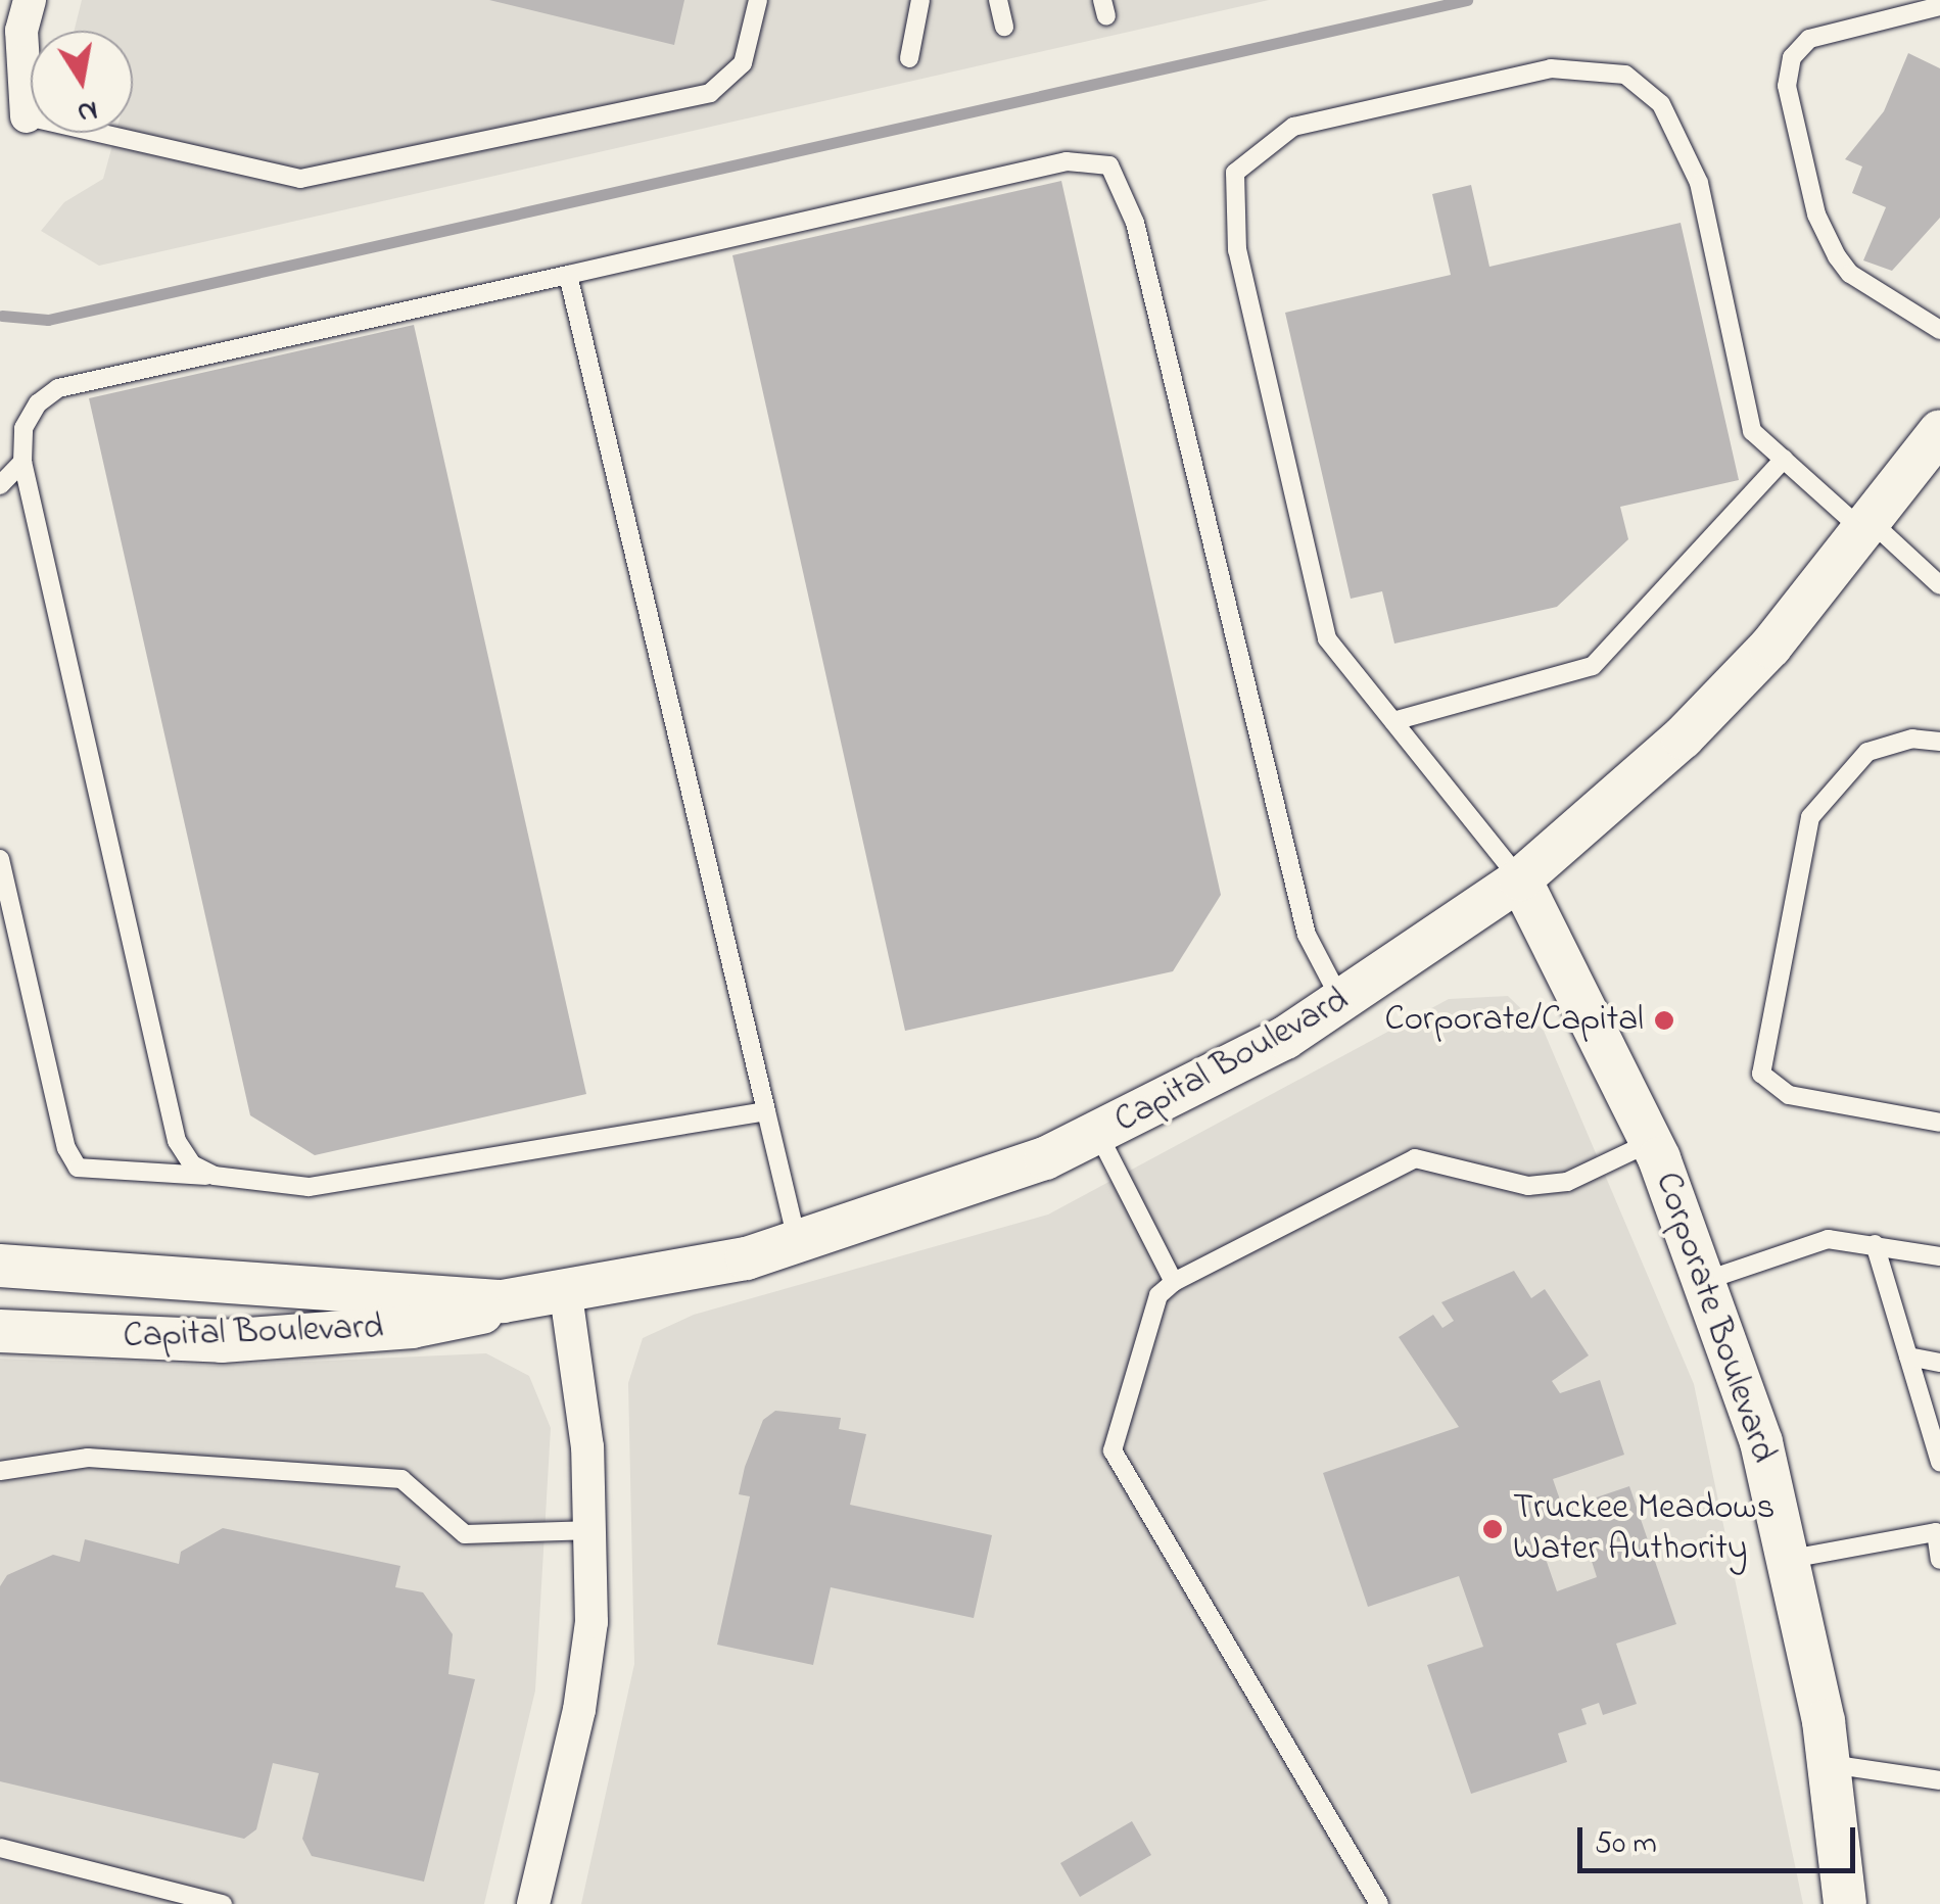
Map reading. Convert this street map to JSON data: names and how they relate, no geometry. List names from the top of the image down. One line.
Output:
{"streets":{"street":["Capital Boulevard","Corporate Boulevard"]},"crossings":[["Capital Boulevard","Corporate Boulevard"]],"places":["Corporate/Capital","Truckee Meadows Water Authority"],"scale_bar":"50 m","north":"bottom"}
